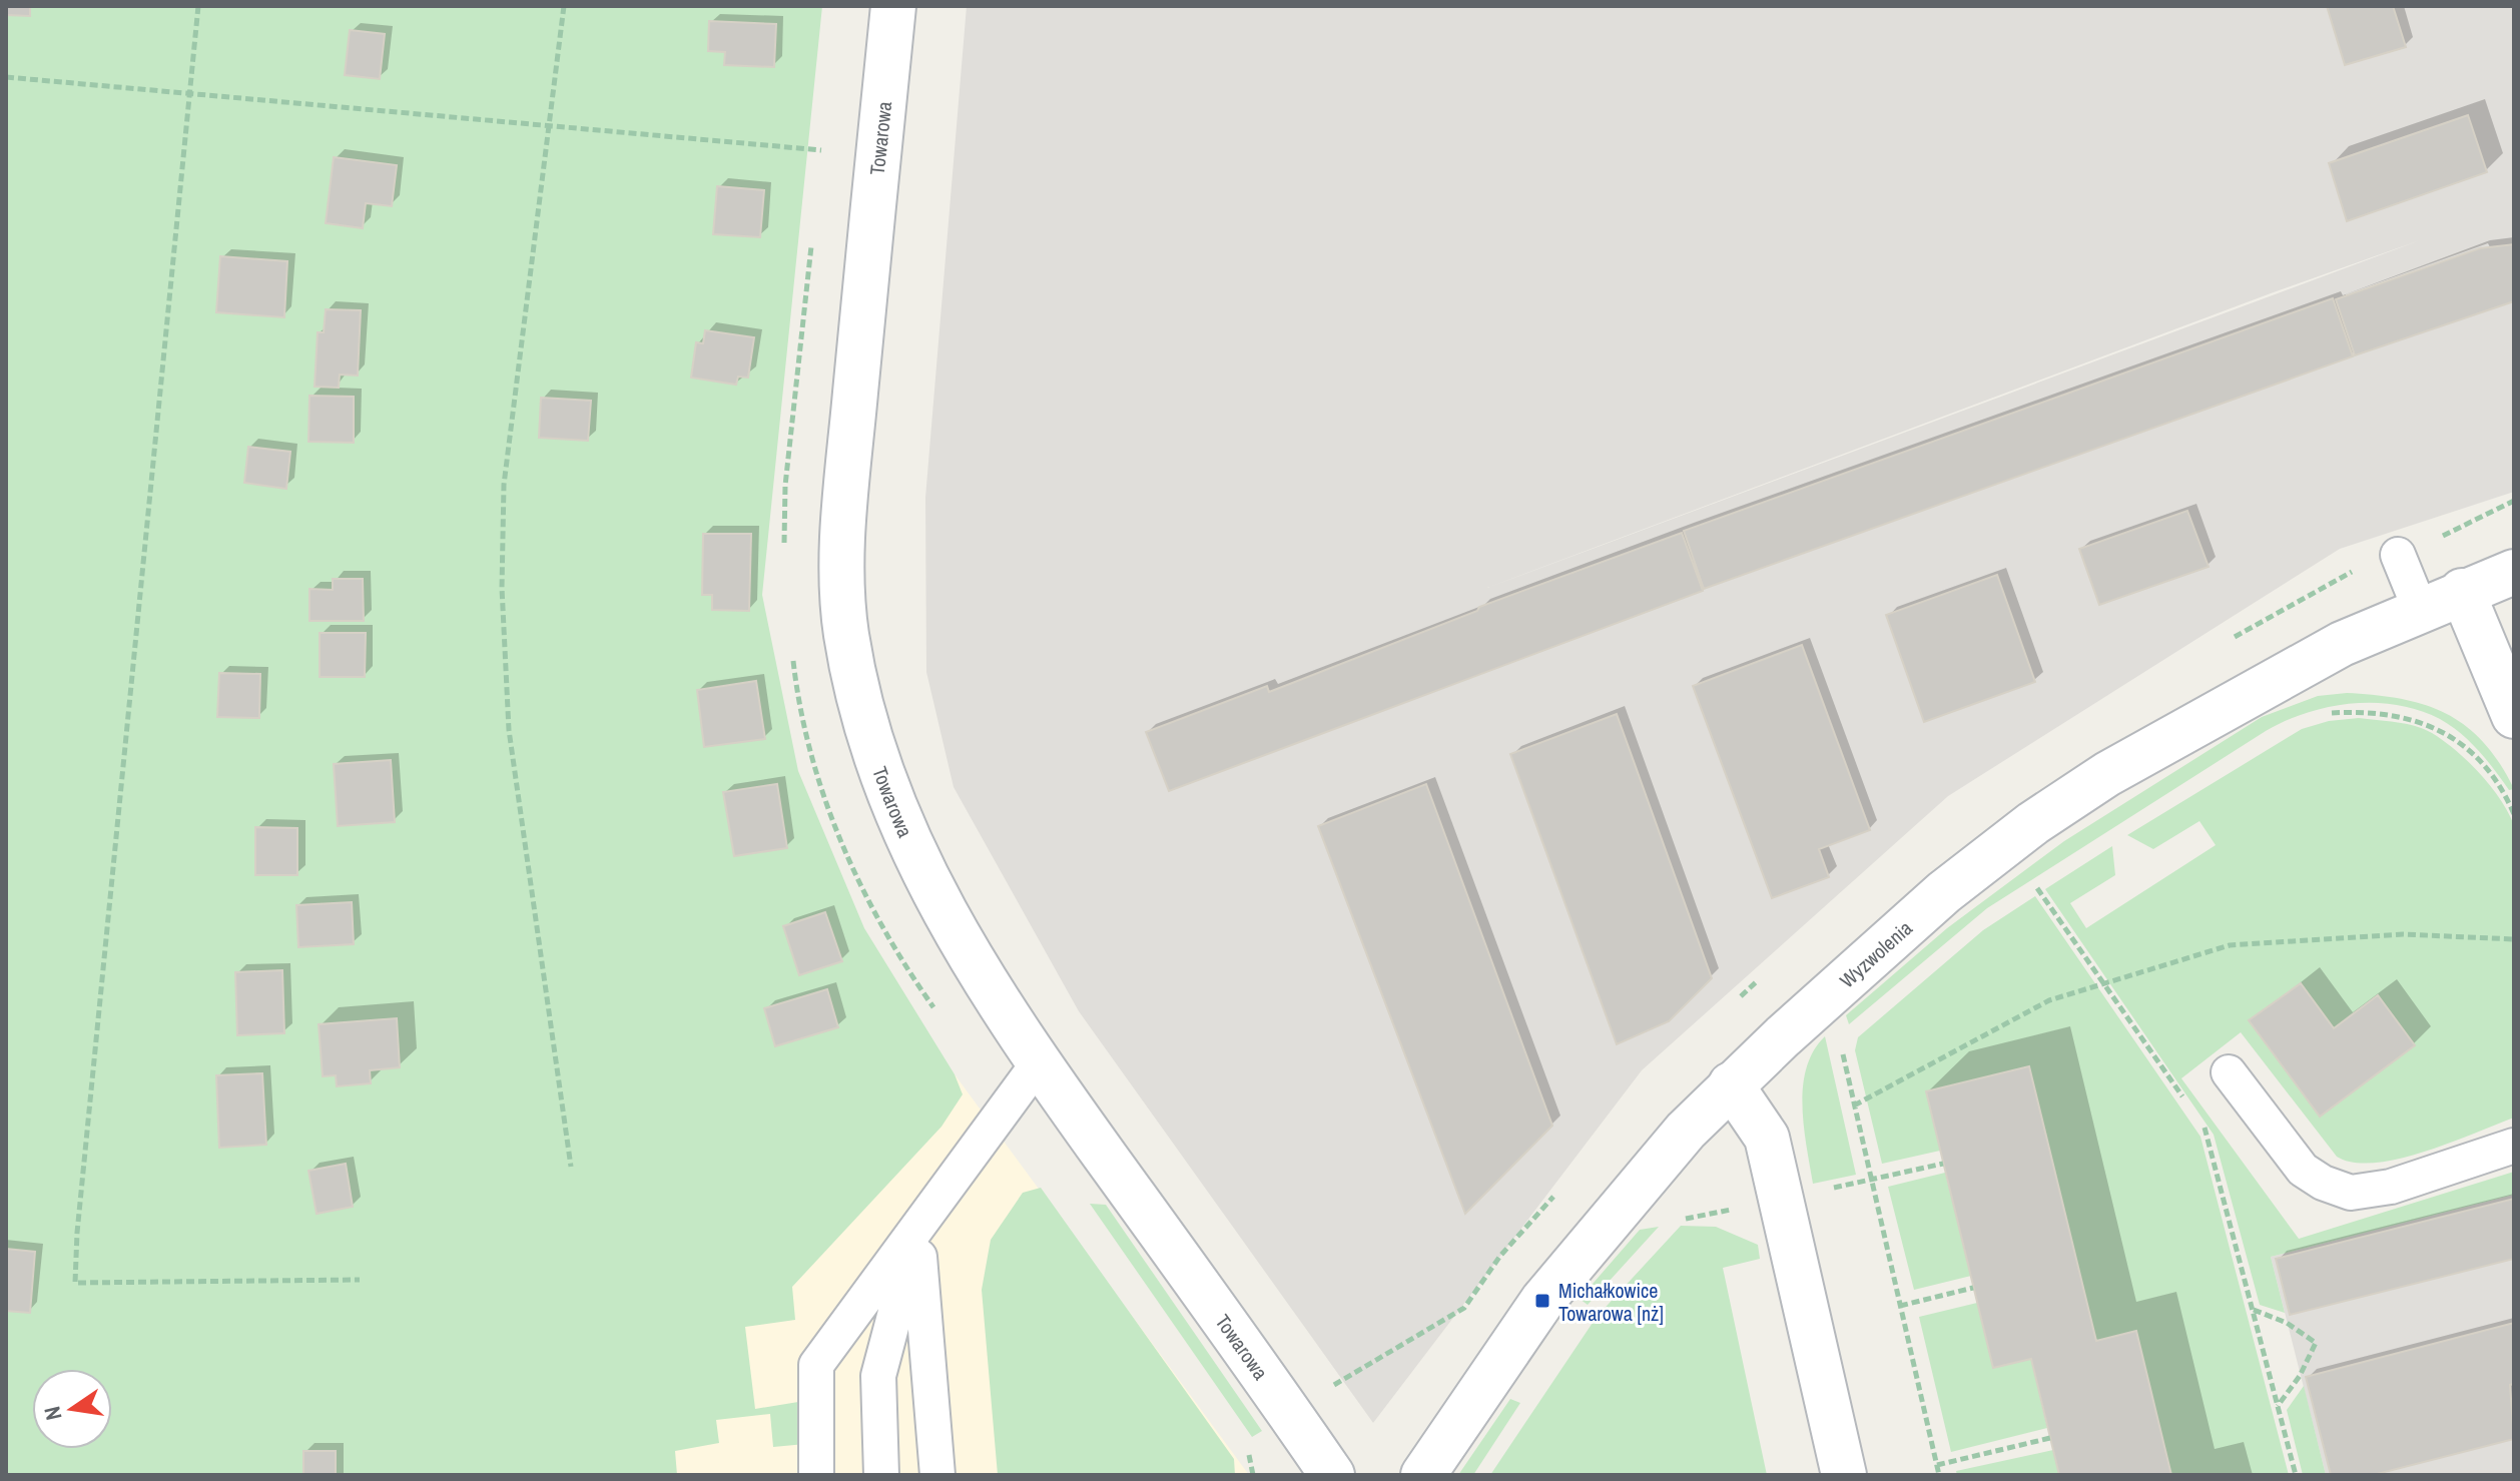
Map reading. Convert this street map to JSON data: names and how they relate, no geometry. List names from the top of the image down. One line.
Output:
{"streets":{"street":["Towarowa","Wyzwolenia"]},"places":{"transit":["Michałkowice Towarowa [nż]"]},"north":"left"}
